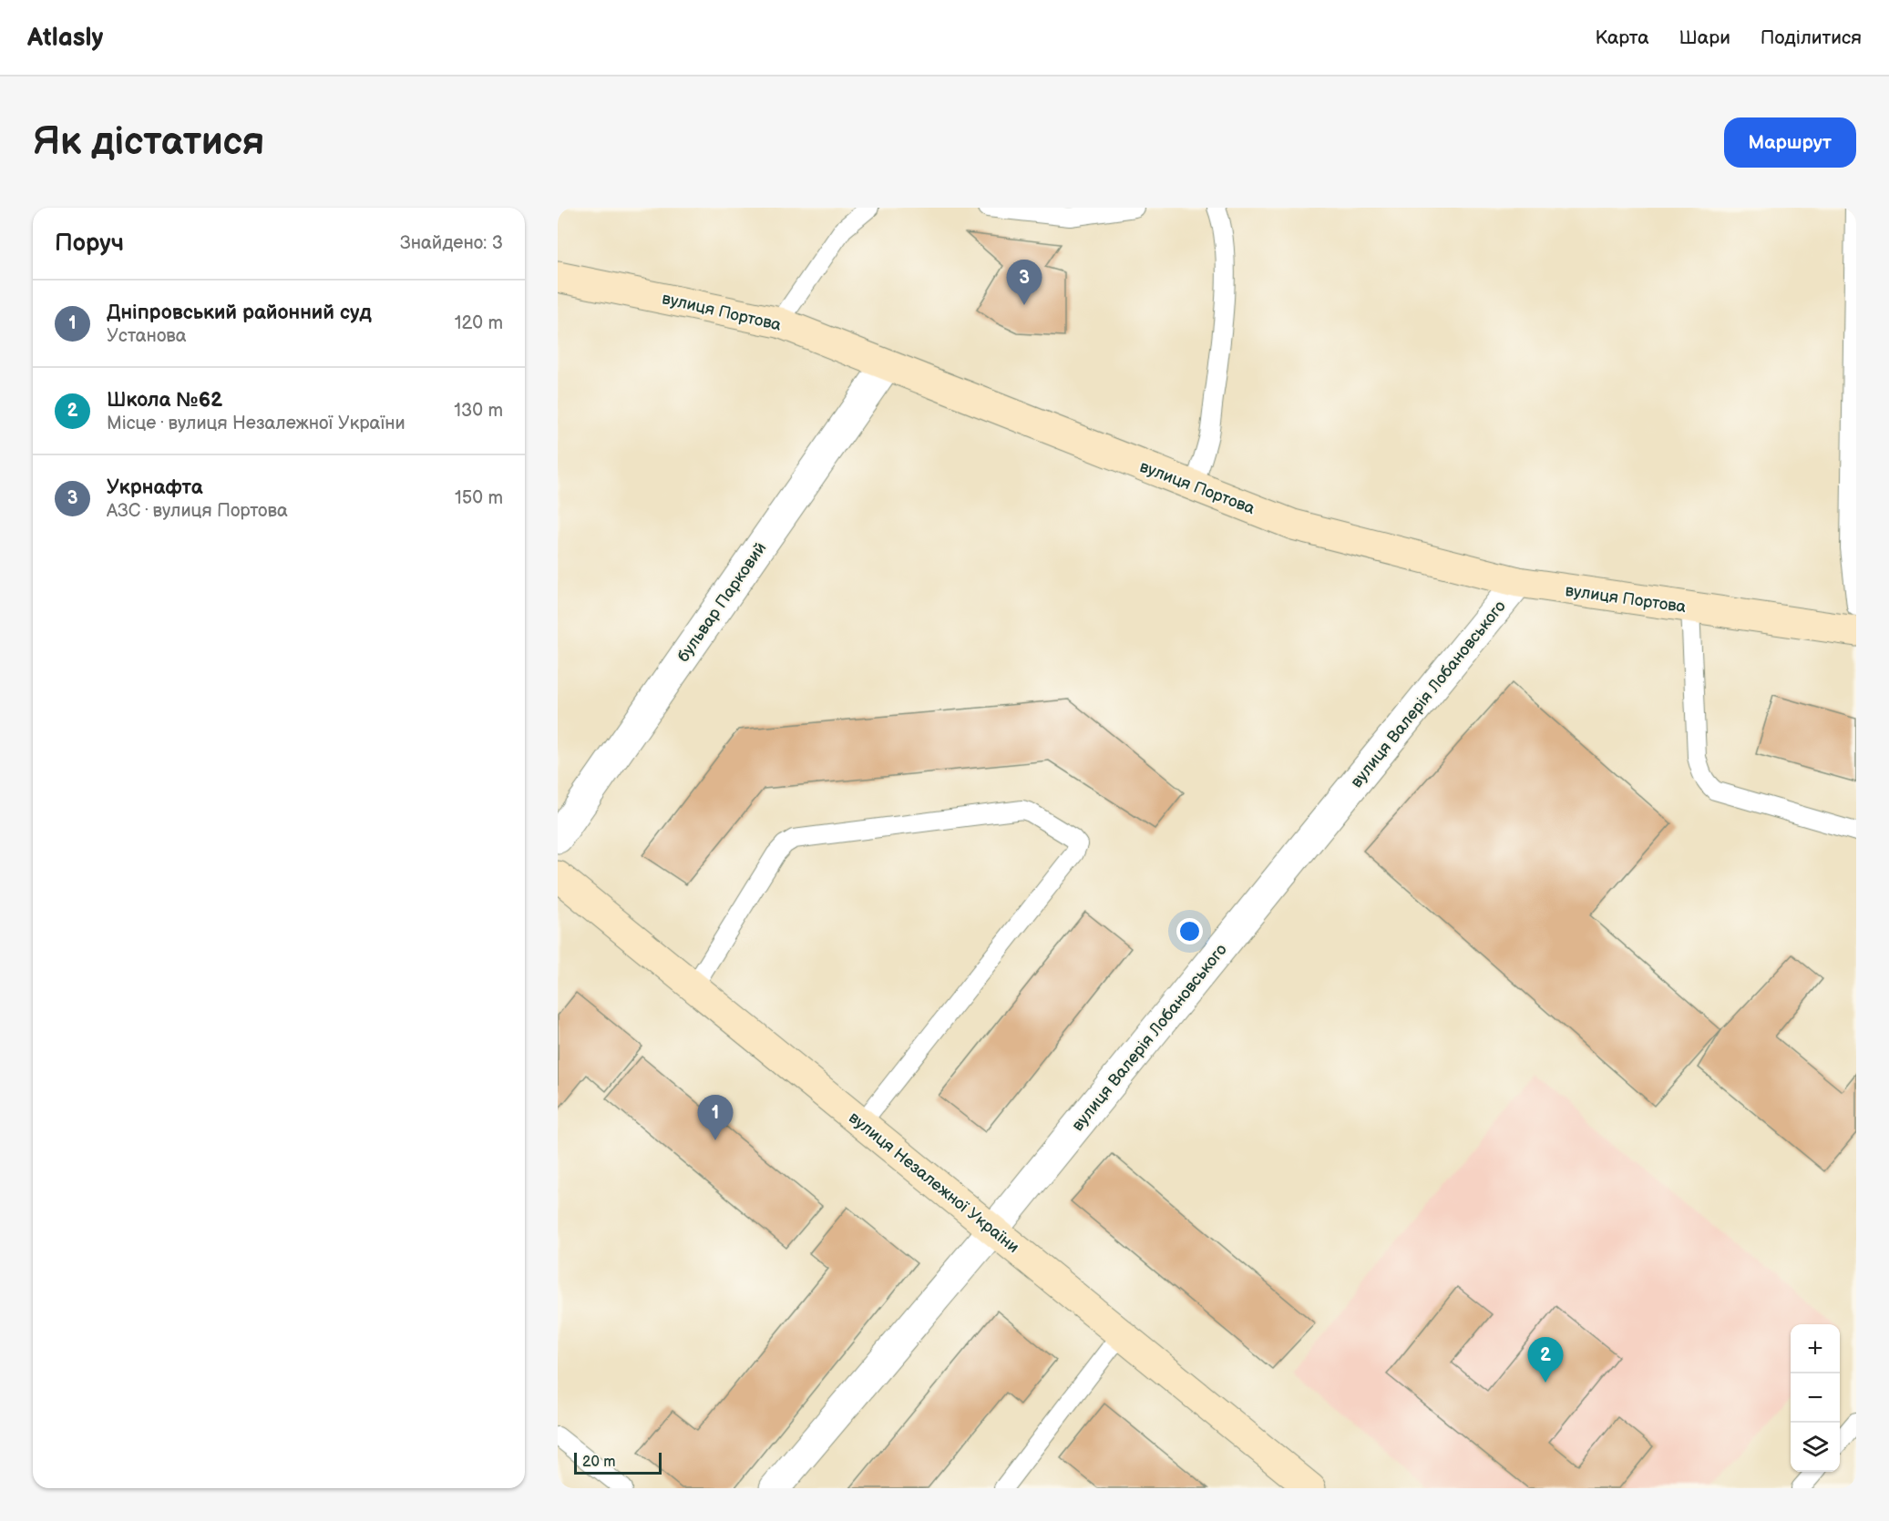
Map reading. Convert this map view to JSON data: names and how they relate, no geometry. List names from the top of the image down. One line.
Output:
{"streets":{"street":["вулиця Портова","бульвар Парковий","вулиця Валерія Лобановського","вулиця Незалежної України"]},"crossings":[["вулиця Портова","бульвар Парковий"],["вулиця Портова","вулиця Валерія Лобановського"],["вулиця Валерія Лобановського","вулиця Незалежної України"]],"scale_bar":"20 m","page":{"header":"Atlasly","nav":["Карта","Шари","Поділитися"],"buttons":"Маршрут","title":"Як дістатися","heading":["Поруч","Знайдено: 3"],"pins":["3","1","2"],"list":[{"mark":"1","name":"Дніпровський районний суд","note":"Установа","value":"120 m"},{"mark":"2","name":"Школа №62","note":"Місце · вулиця Незалежної України","value":"130 m"},{"mark":"3","name":"Укрнафта","note":"АЗС · вулиця Портова","value":"150 m"}],"map_buttons":["+","−"],"scale":"20 m"}}
